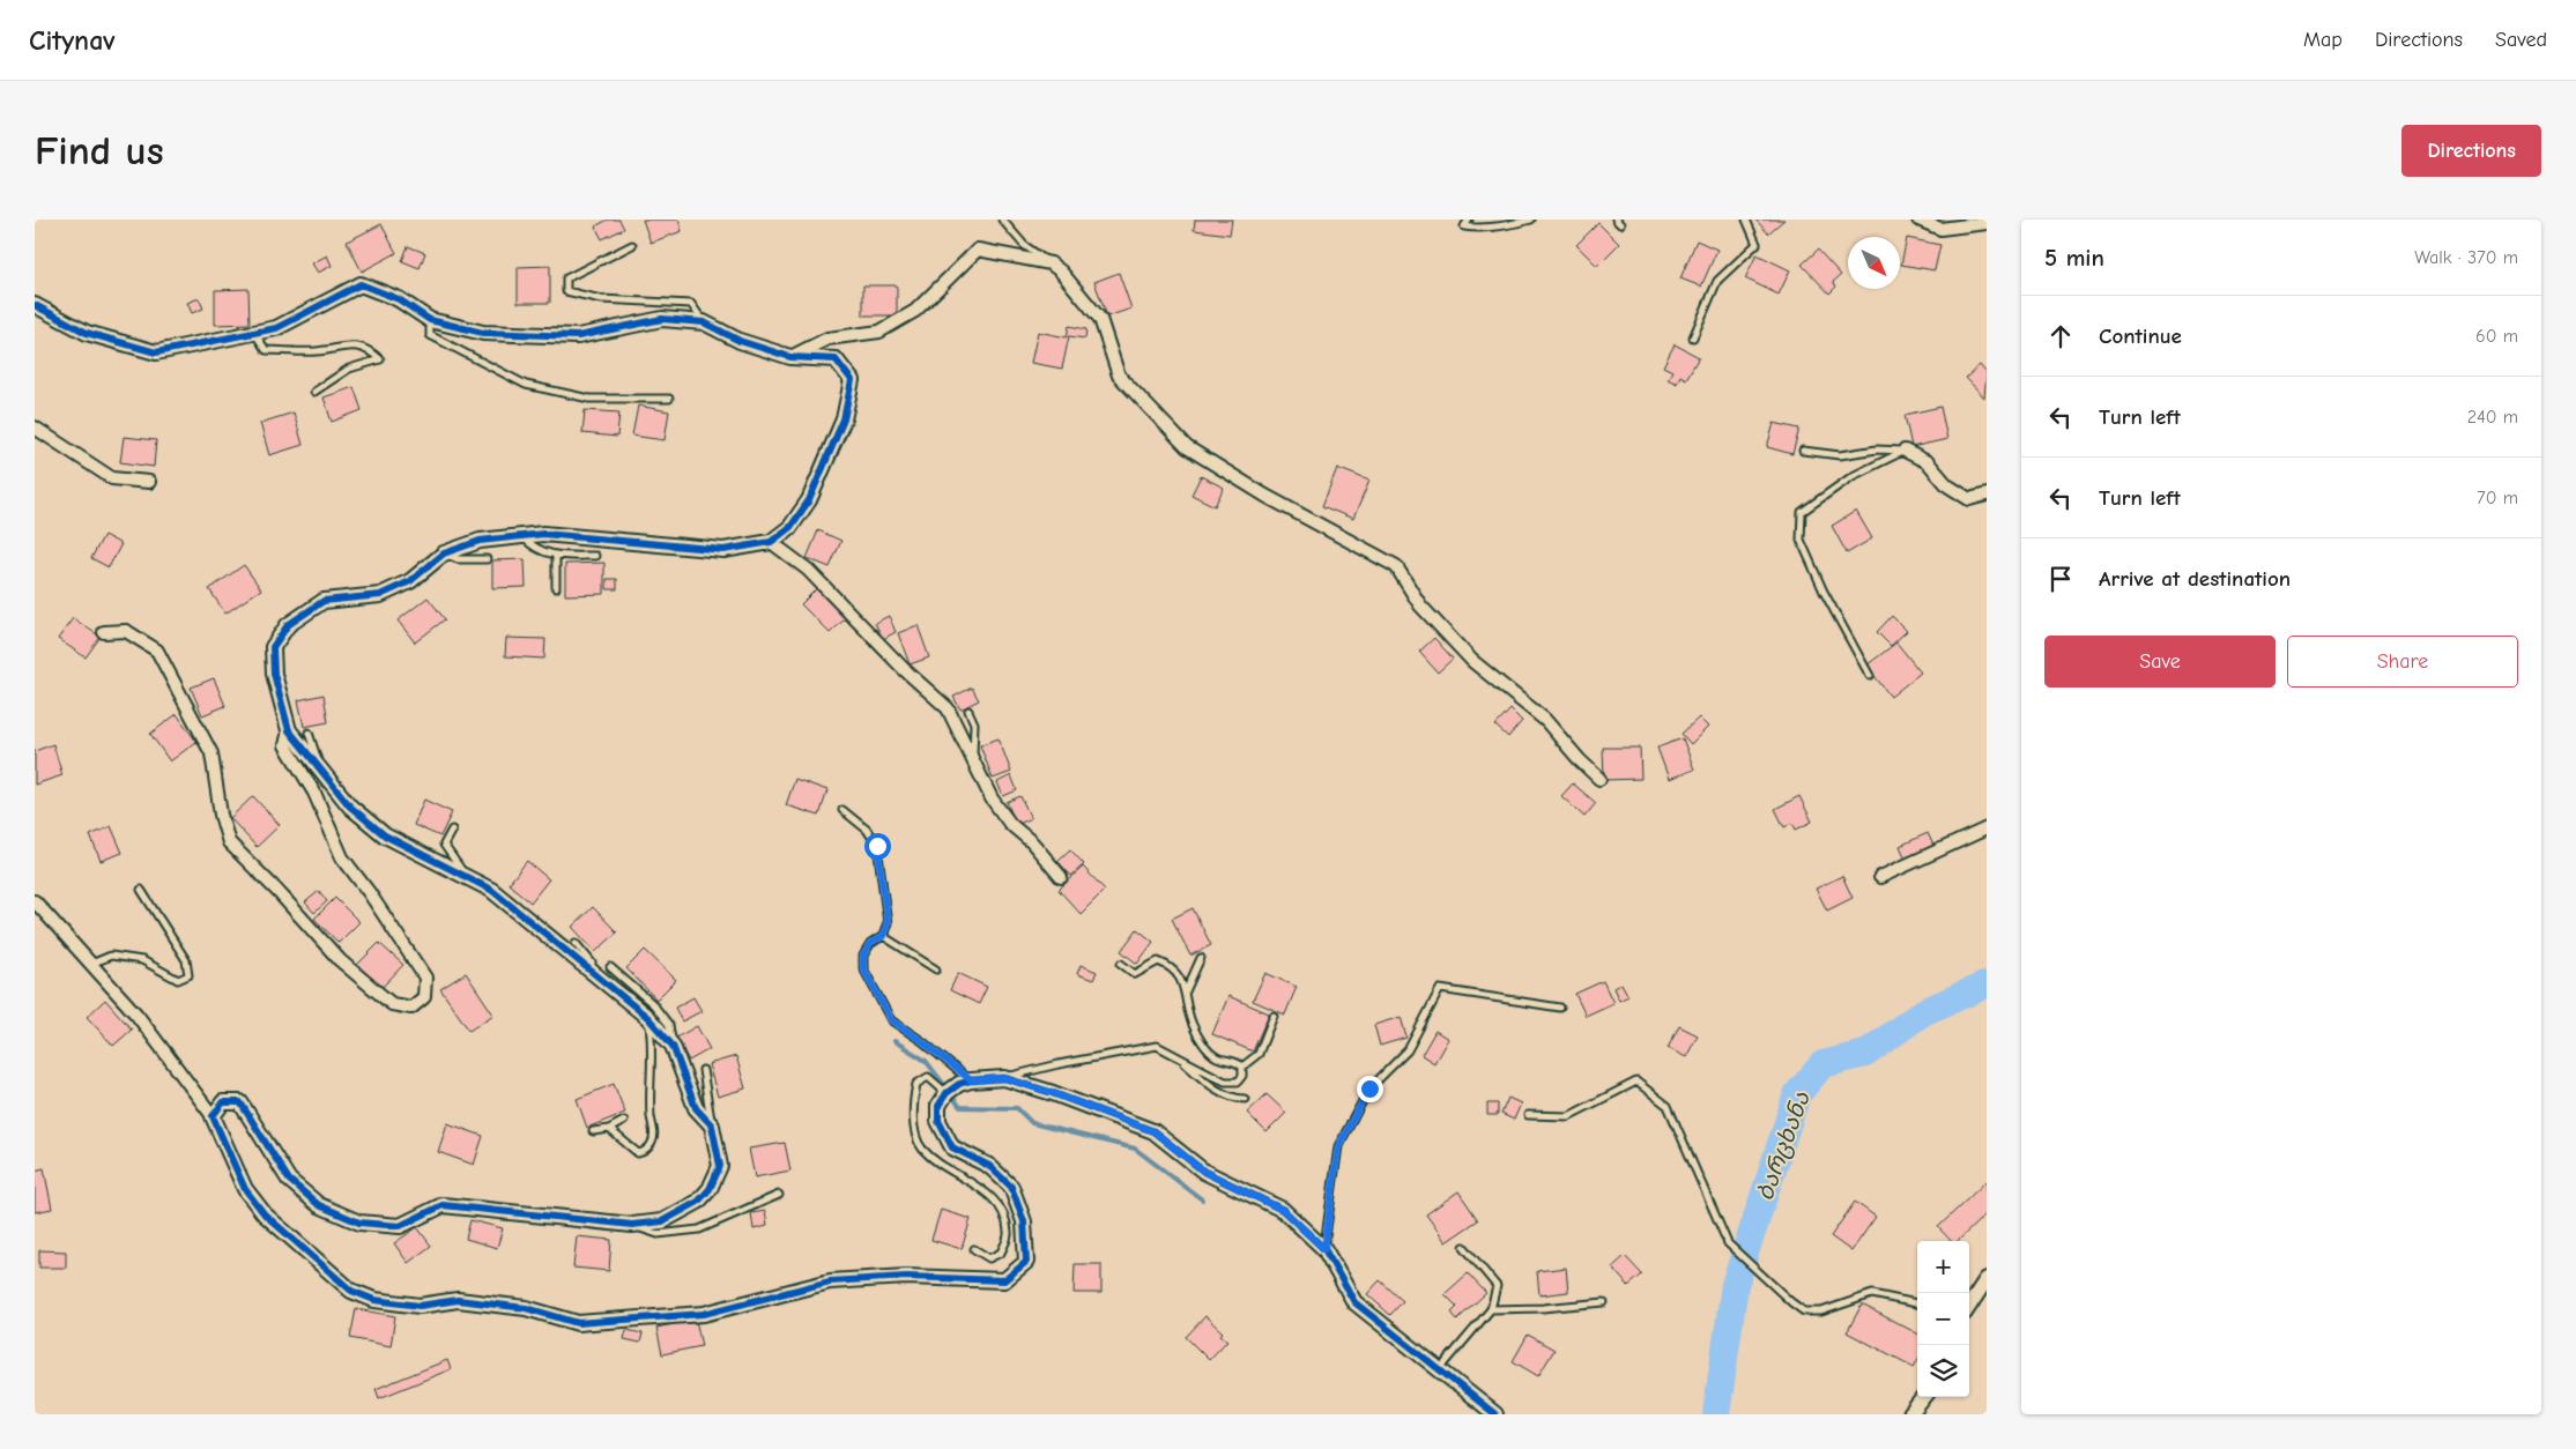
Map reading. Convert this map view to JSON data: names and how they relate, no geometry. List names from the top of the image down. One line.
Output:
{"water":["ბარცხანა"],"north":"bottom right","page":{"header":"Citynav","nav":["Map","Directions","Saved"],"buttons":["Directions",["Save","Share"]],"title":"Find us","heading":["5 min","Walk · 370 m"],"list":[["Continue","60 m"],["Turn left","240 m"],["Turn left","70 m"],"Arrive at destination"],"map_buttons":["+","−"]}}
